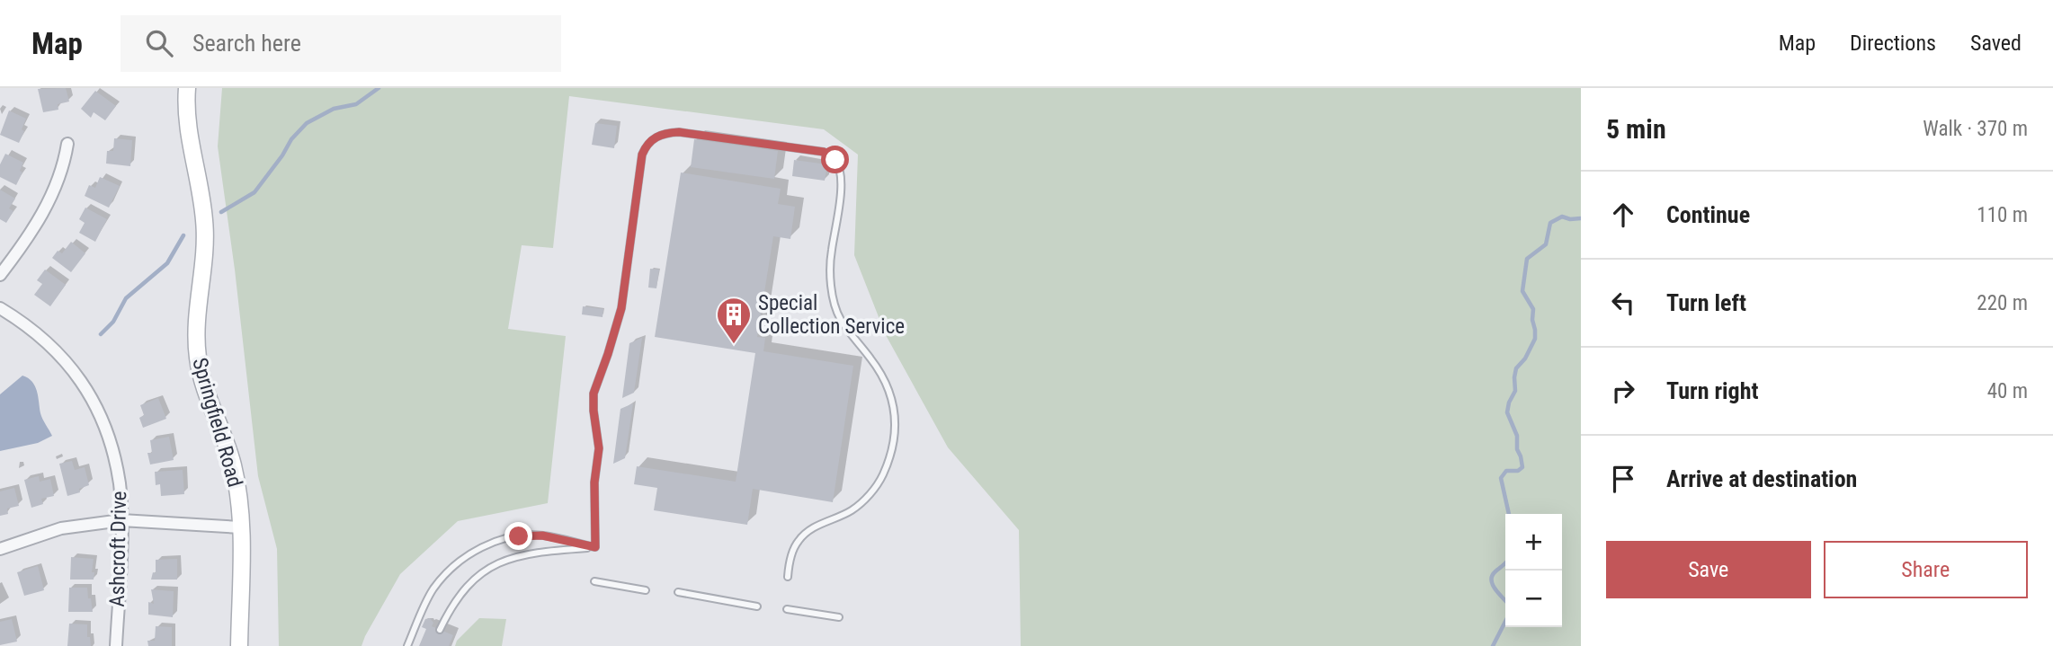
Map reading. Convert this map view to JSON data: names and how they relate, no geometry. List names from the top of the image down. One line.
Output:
{"streets":{"street":["Springfield Road","Ashcroft Drive"]},"places":{"building":["Special Collection Service"]},"page":{"header":"Map","search":"Search here","nav":["Map","Directions","Saved"],"heading":["5 min","Walk · 370 m"],"list":[["Continue","110 m"],["Turn left","220 m"],["Turn right","40 m"],"Arrive at destination"],"map_buttons":["+","−"],"buttons":["Save","Share"]}}
